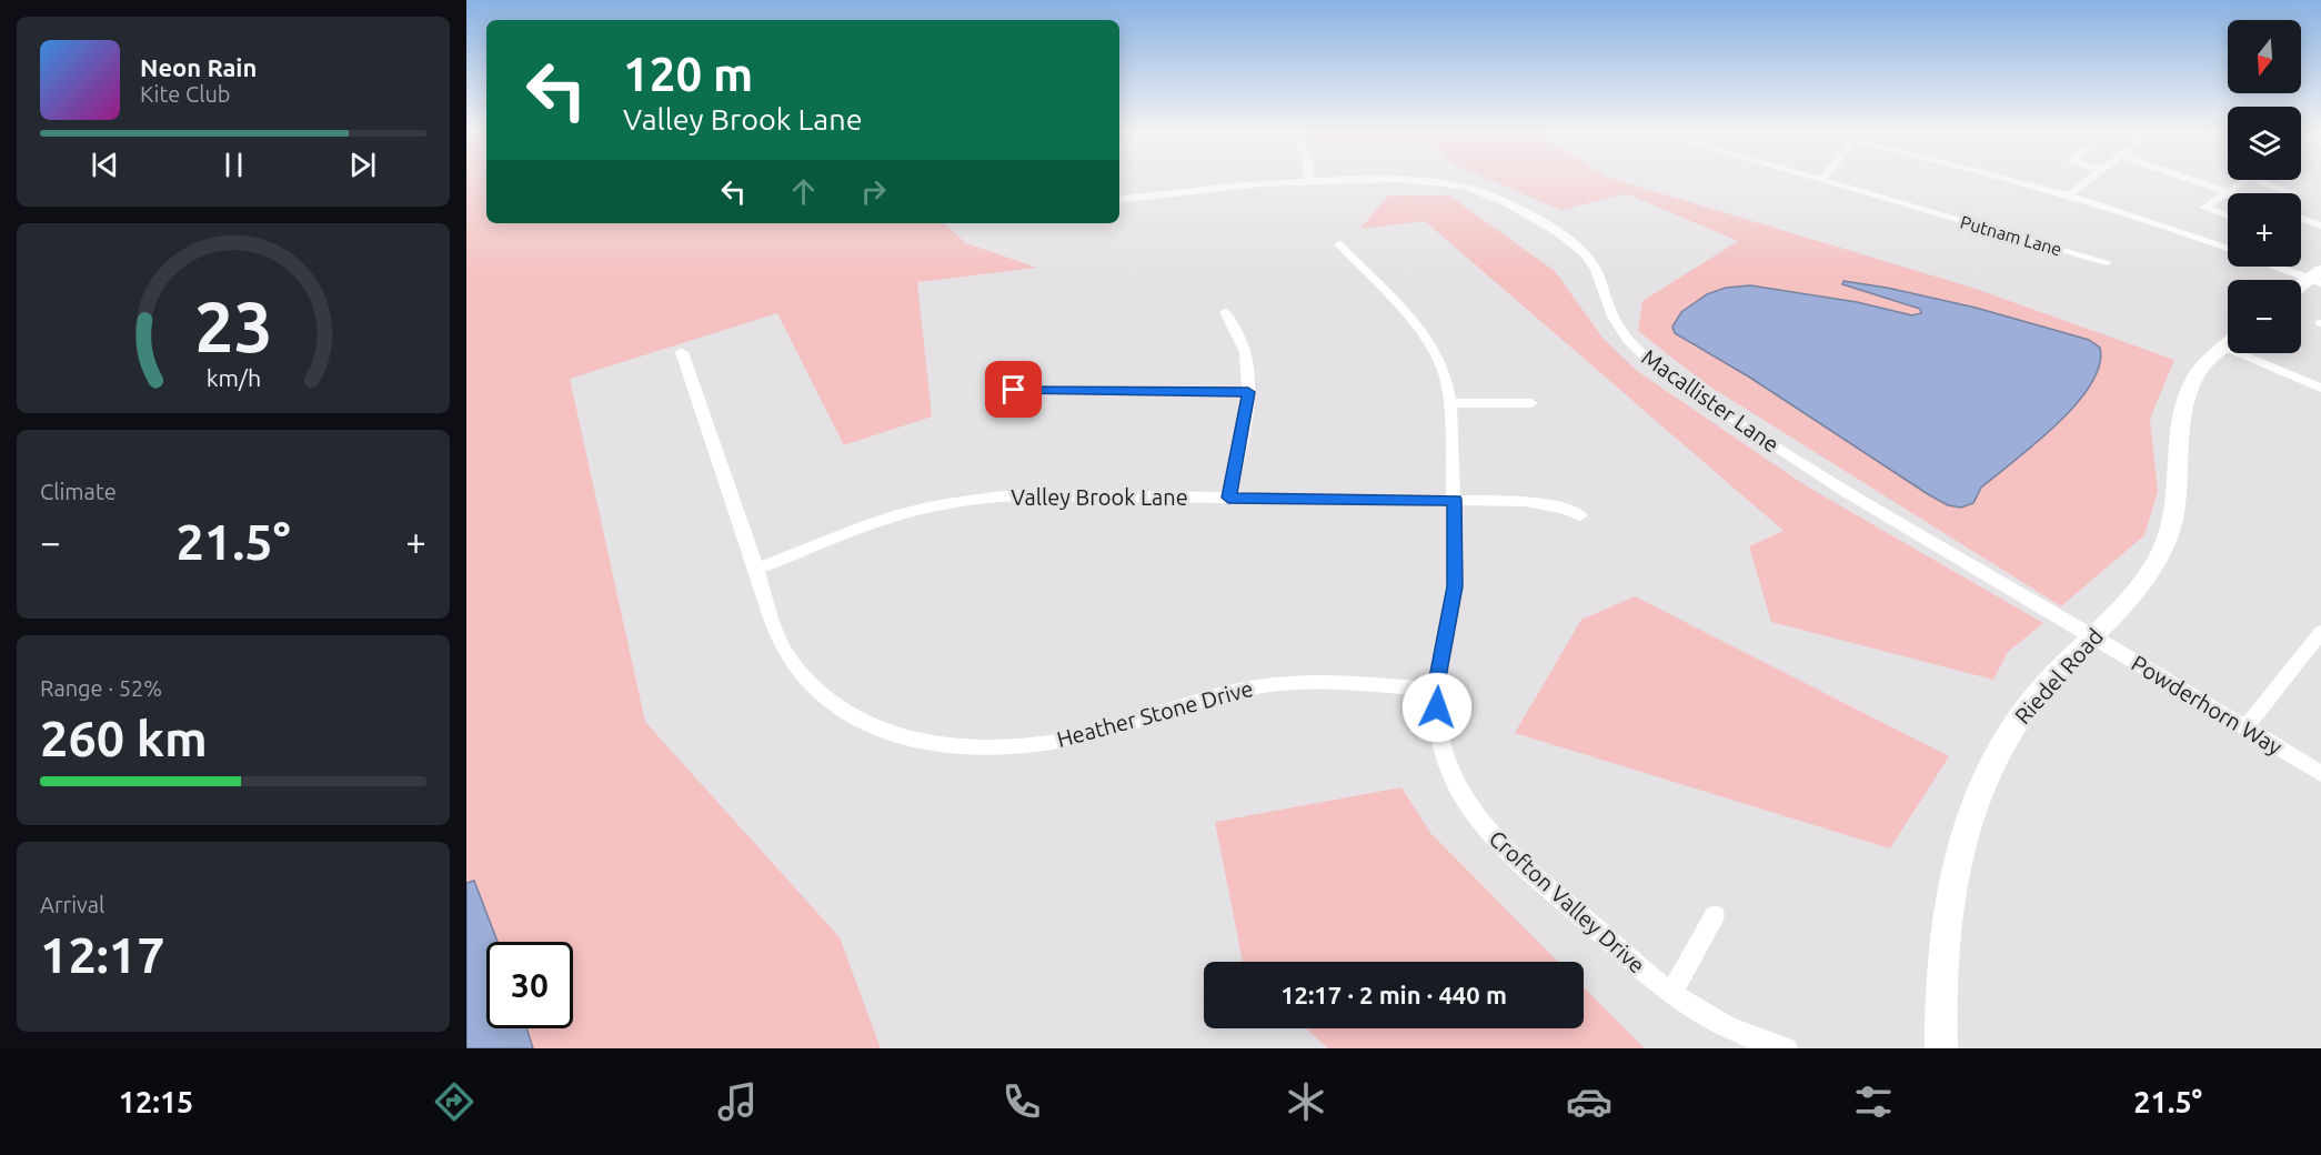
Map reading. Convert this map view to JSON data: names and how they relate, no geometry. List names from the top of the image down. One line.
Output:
{"streets":{"street":["Putnam Lane","Macallister Lane","Valley Brook Lane","Riedel Road","Powderhorn Way","Heather Stone Drive","Crofton Valley Drive"]},"crossings":[["Macallister Lane","Riedel Road"],["Macallister Lane","Powderhorn Way"],["Valley Brook Lane","Heather Stone Drive"],["Valley Brook Lane","Crofton Valley Drive"],["Riedel Road","Powderhorn Way"],["Heather Stone Drive","Crofton Valley Drive"]],"north":"bottom","page":{"map_buttons":["+","−"],"turn":["120 m","Valley Brook Lane"],"song":["Neon Rain","Kite Club"],"tile":["Climate",["Range · 52%","260 km"],["Arrival","12:17"]],"heat":["−","21.5°","+"],"limit":"30","trip":"12:17 · 2 min · 440 m","tabs":["12:15","21.5°"],"gauge":["23","km/h"]}}
